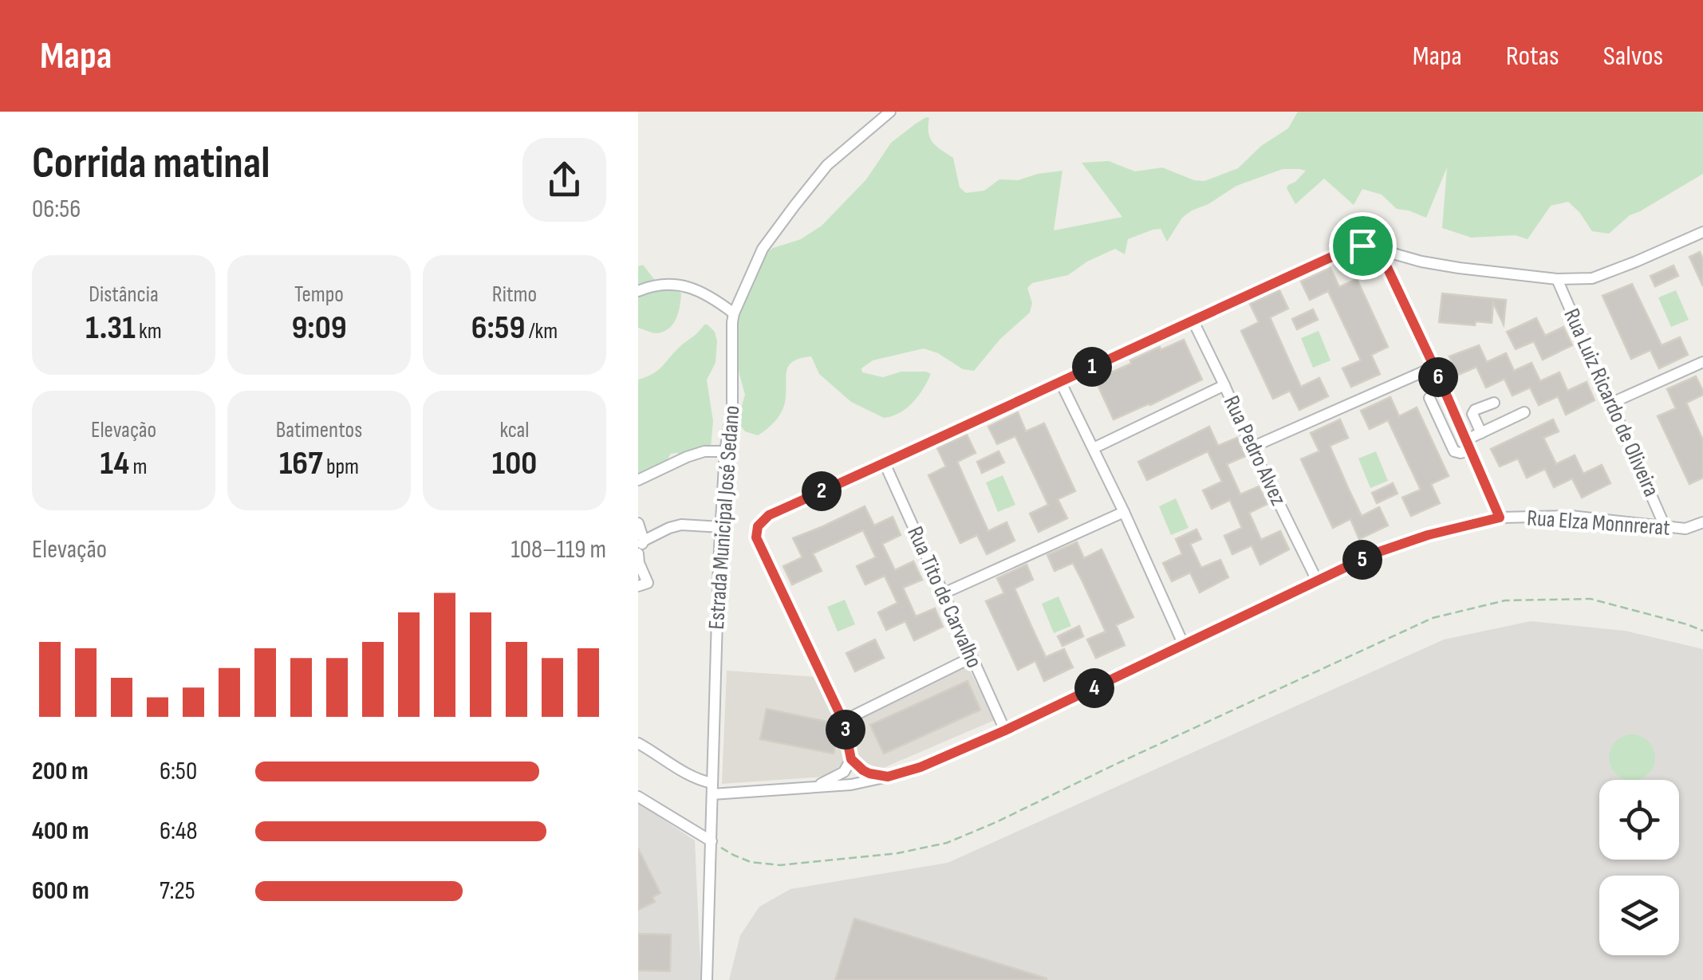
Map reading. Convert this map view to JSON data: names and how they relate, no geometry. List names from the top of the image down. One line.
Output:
{"streets":{"street":["Rua Luiz Ricardo de Oliveira","Rua Pedro Alvez","Estrada Municipal José Sedano","Rua Elza Monnrerat","Rua Tito de Carvalho"]},"crossings":[["Rua Luiz Ricardo de Oliveira","Rua Elza Monnrerat"],["Rua Pedro Alvez","Rua Elza Monnrerat"],["Estrada Municipal José Sedano","Rua Elza Monnrerat"],["Rua Elza Monnrerat","Rua Tito de Carvalho"]],"page":{"header":"Mapa","nav":["Mapa","Rotas","Salvos"],"heading":["Corrida matinal","06:56"],"stats":[["Distância","1.31 km"],["Tempo","9:09"],["Ritmo","6:59 /km"],["Elevação","14 m"],["Batimentos","167 bpm"],["kcal","100"]],"pins":["1","6","2","5","4","3"],"chart":["Elevação","108–119 m"],"list":[{"name":"200 m","note":"6:50"},{"name":"400 m","note":"6:48"},{"name":"600 m","note":"7:25"}]}}
